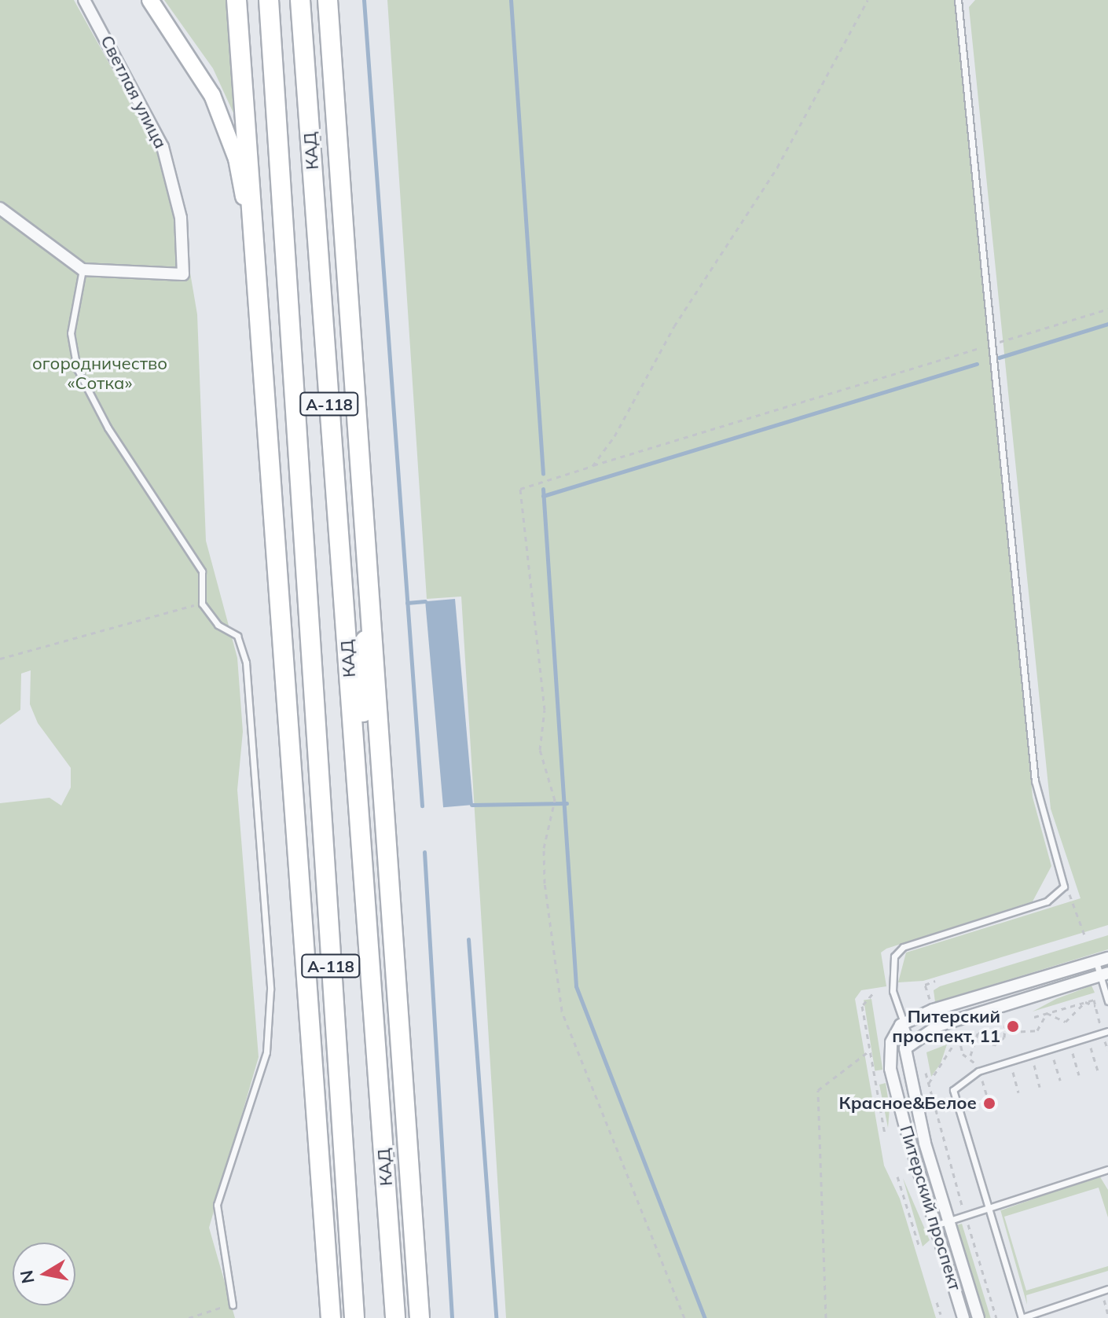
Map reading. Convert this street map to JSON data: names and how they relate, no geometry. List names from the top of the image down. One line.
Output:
{"streets":{"highway":["КАД","А-118"],"street":["Светлая улица","Питерский проспект"]},"parks":["огородничество «Сотка»"],"places":["Питерский проспект, 11","Красное&Белое"],"north":"left"}
